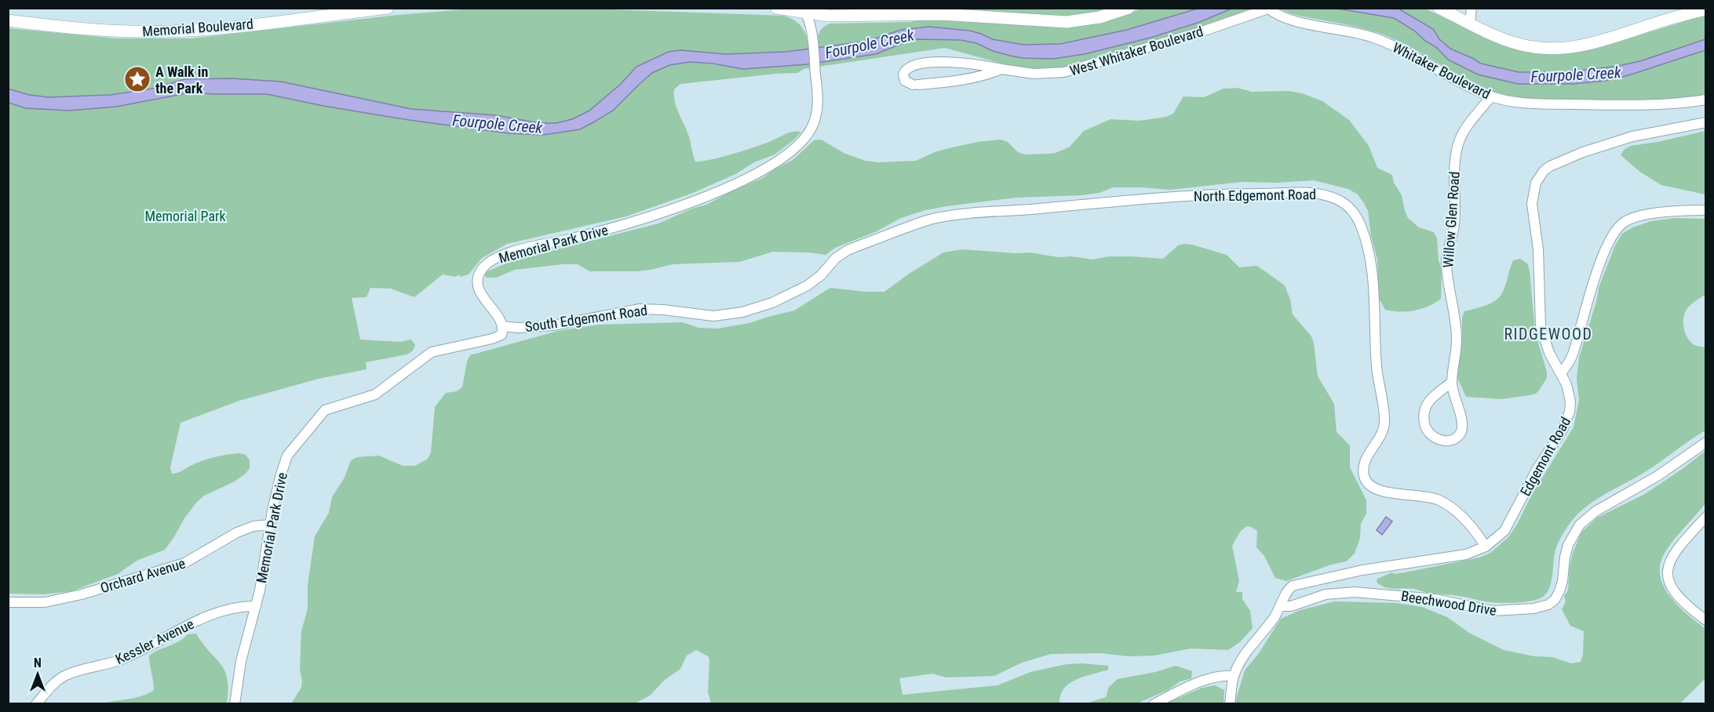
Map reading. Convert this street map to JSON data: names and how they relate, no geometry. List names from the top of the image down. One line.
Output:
{"streets":{"street":["Memorial Boulevard","West Whitaker Boulevard","Whitaker Boulevard","North Edgemont Road","Willow Glen Road","Memorial Park Drive","South Edgemont Road","Edgemont Road","Orchard Avenue","Beechwood Drive","Kessler Avenue"]},"crossings":[["West Whitaker Boulevard","Whitaker Boulevard"],["Whitaker Boulevard","Willow Glen Road"],["North Edgemont Road","South Edgemont Road"],["North Edgemont Road","Edgemont Road"],["Memorial Park Drive","South Edgemont Road"],["Memorial Park Drive","Orchard Avenue"],["Memorial Park Drive","Kessler Avenue"],["Edgemont Road","Beechwood Drive"]],"districts":["RIDGEWOOD"],"water":["Fourpole Creek"],"parks":["Memorial Park"],"places":{"place":["A Walk in the Park"]},"north":"top"}
